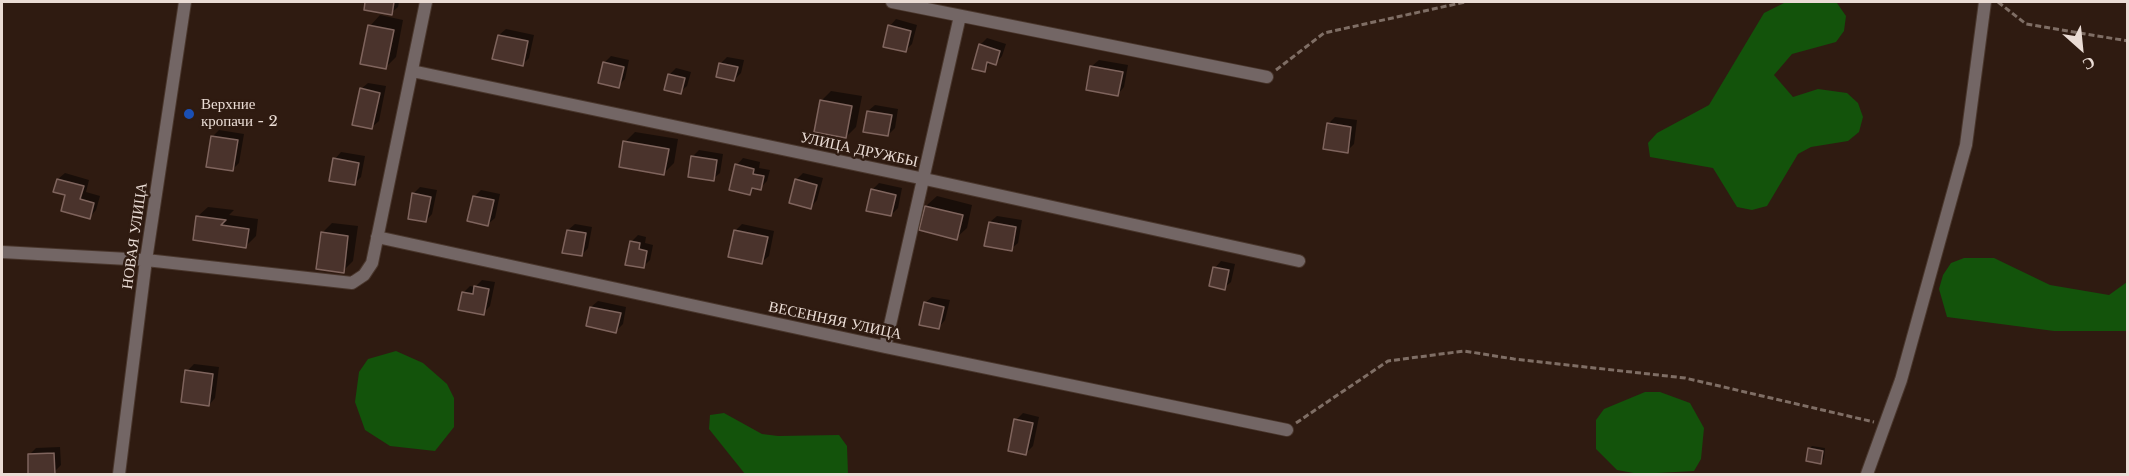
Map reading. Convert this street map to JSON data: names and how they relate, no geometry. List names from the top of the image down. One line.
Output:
{"streets":{"street":["УЛИЦА ДРУЖБЫ","НОВАЯ УЛИЦА","ВЕСЕННЯЯ УЛИЦА"]},"places":["Верхние кропачи - 2"],"north":"bottom right"}
